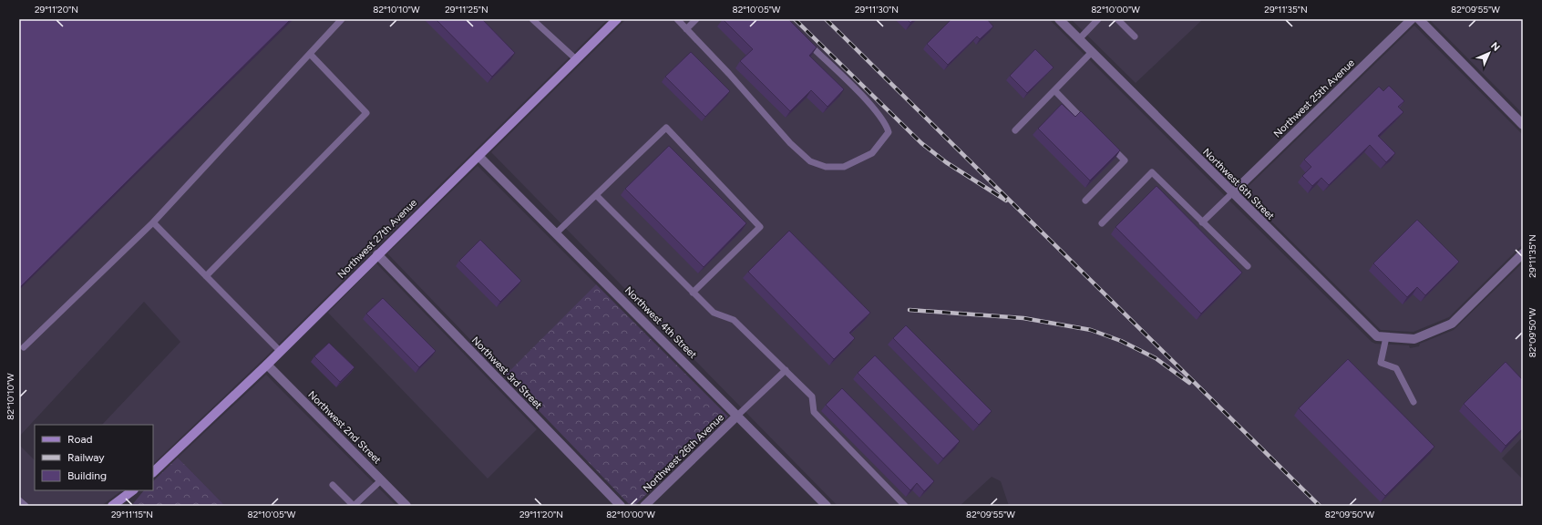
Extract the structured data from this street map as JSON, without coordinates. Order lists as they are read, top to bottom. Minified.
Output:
{"streets":{"main road":["Northwest 27th Avenue"],"street":["Northwest 25th Avenue","Northwest 6th Street","Northwest 4th Street","Northwest 3rd Street","Northwest 2nd Street","Northwest 26th Avenue"]},"crossings":[["Northwest 25th Avenue","Northwest 6th Street"],["Northwest 27th Avenue","Northwest 4th Street"],["Northwest 27th Avenue","Northwest 3rd Street"],["Northwest 27th Avenue","Northwest 2nd Street"],["Northwest 4th Street","Northwest 26th Avenue"]],"legend":["Road","Railway","Building"],"north":"top right","coordinates":["29°11'20\"N","82°10'10\"W","29°11'25\"N","82°10'05\"W","29°11'30\"N","82°10'00\"W","29°11'35\"N","82°09'55\"W","82°09'50\"W","29°11'15\"N"]}
